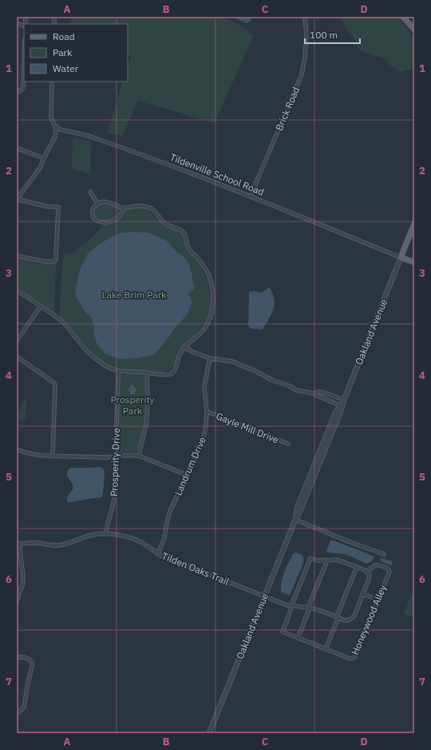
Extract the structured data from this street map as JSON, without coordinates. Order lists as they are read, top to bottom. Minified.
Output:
{"streets":{"main road":["Tildenville School Road"],"street":["Brick Road","Oakland Avenue","Gayle Mill Drive","Prosperity Drive","Landrum Drive","Tilden Oaks Trail","Honeywood Alley"]},"crossings":[["Brick Road","Tildenville School Road"],["Tildenville School Road","Oakland Avenue"],["Oakland Avenue","Tilden Oaks Trail"],["Gayle Mill Drive","Landrum Drive"],["Prosperity Drive","Tilden Oaks Trail"],["Landrum Drive","Tilden Oaks Trail"],["Tilden Oaks Trail","Honeywood Alley"]],"parks":["Lake Brim Park","Prosperity Park"],"legend":["Road","Park","Water"],"scale_bar":"100 m","grid":{"columns":["A","B","C","D"],"rows":["1","2","3","4","5","6","7"]}}
